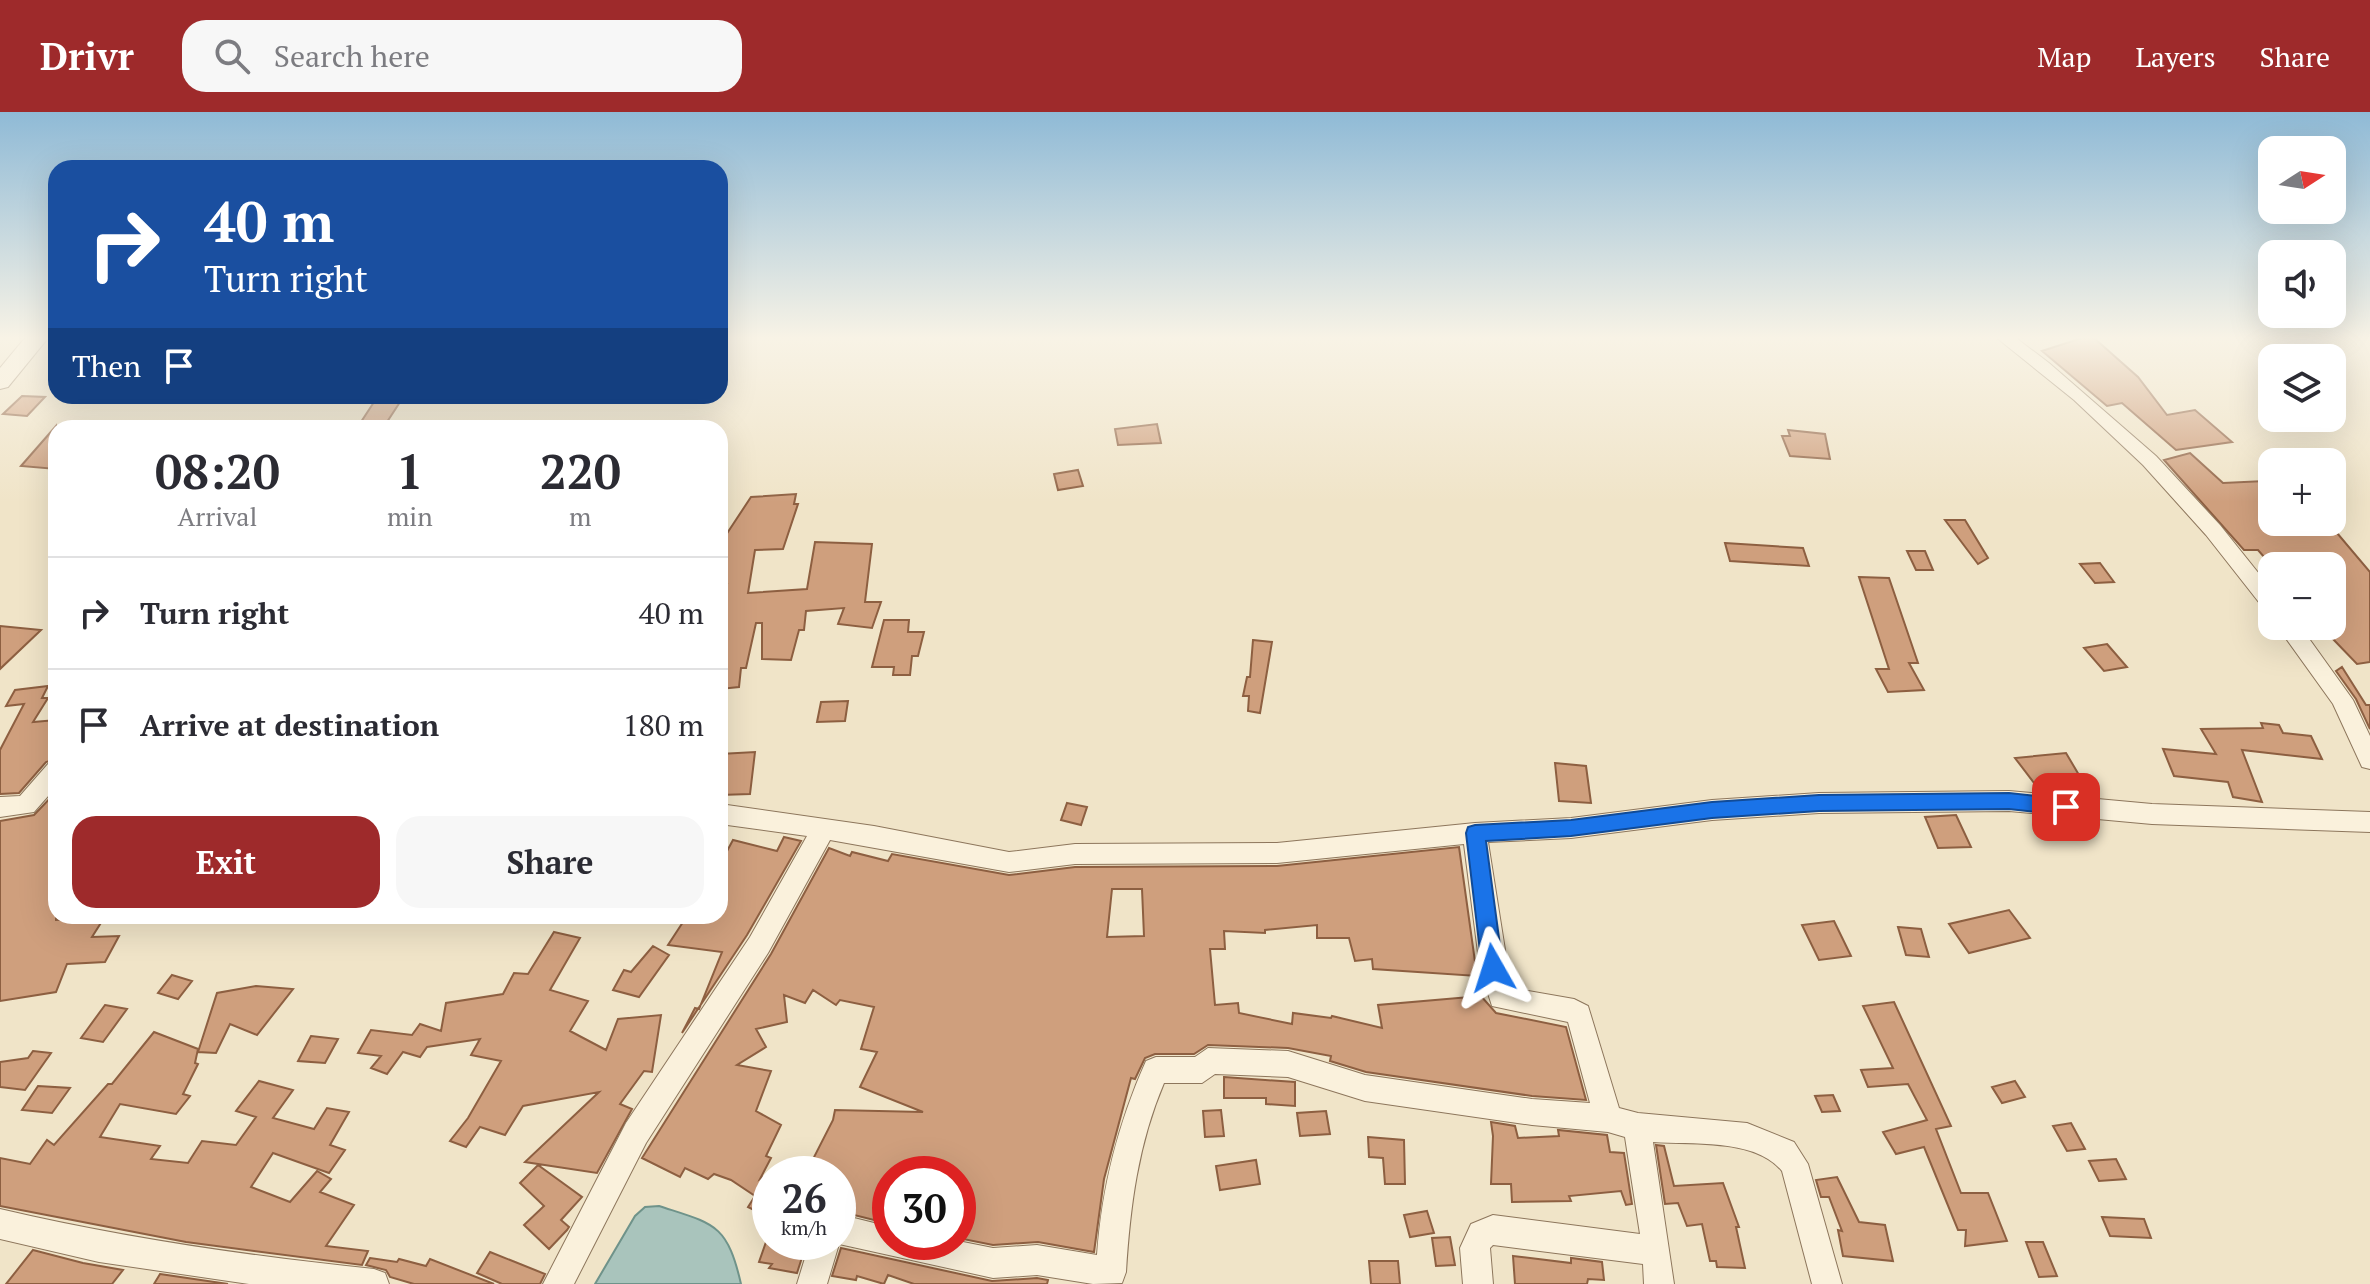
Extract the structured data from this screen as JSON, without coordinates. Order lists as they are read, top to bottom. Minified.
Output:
{"north":"right","page":{"header":"Drivr","search":"Search here","nav":["Map","Layers","Share"],"map_buttons":["+","−"],"turn":["40 m","Turn right"],"then":"Then","eta":["08:20","Arrival","1","min","220","m"],"list":[{"name":"Turn right","value":"40 m"},{"name":"Arrive at destination","value":"180 m"}],"buttons":["Exit","Share"],"speed":"26 km/h","limit":"30"}}
